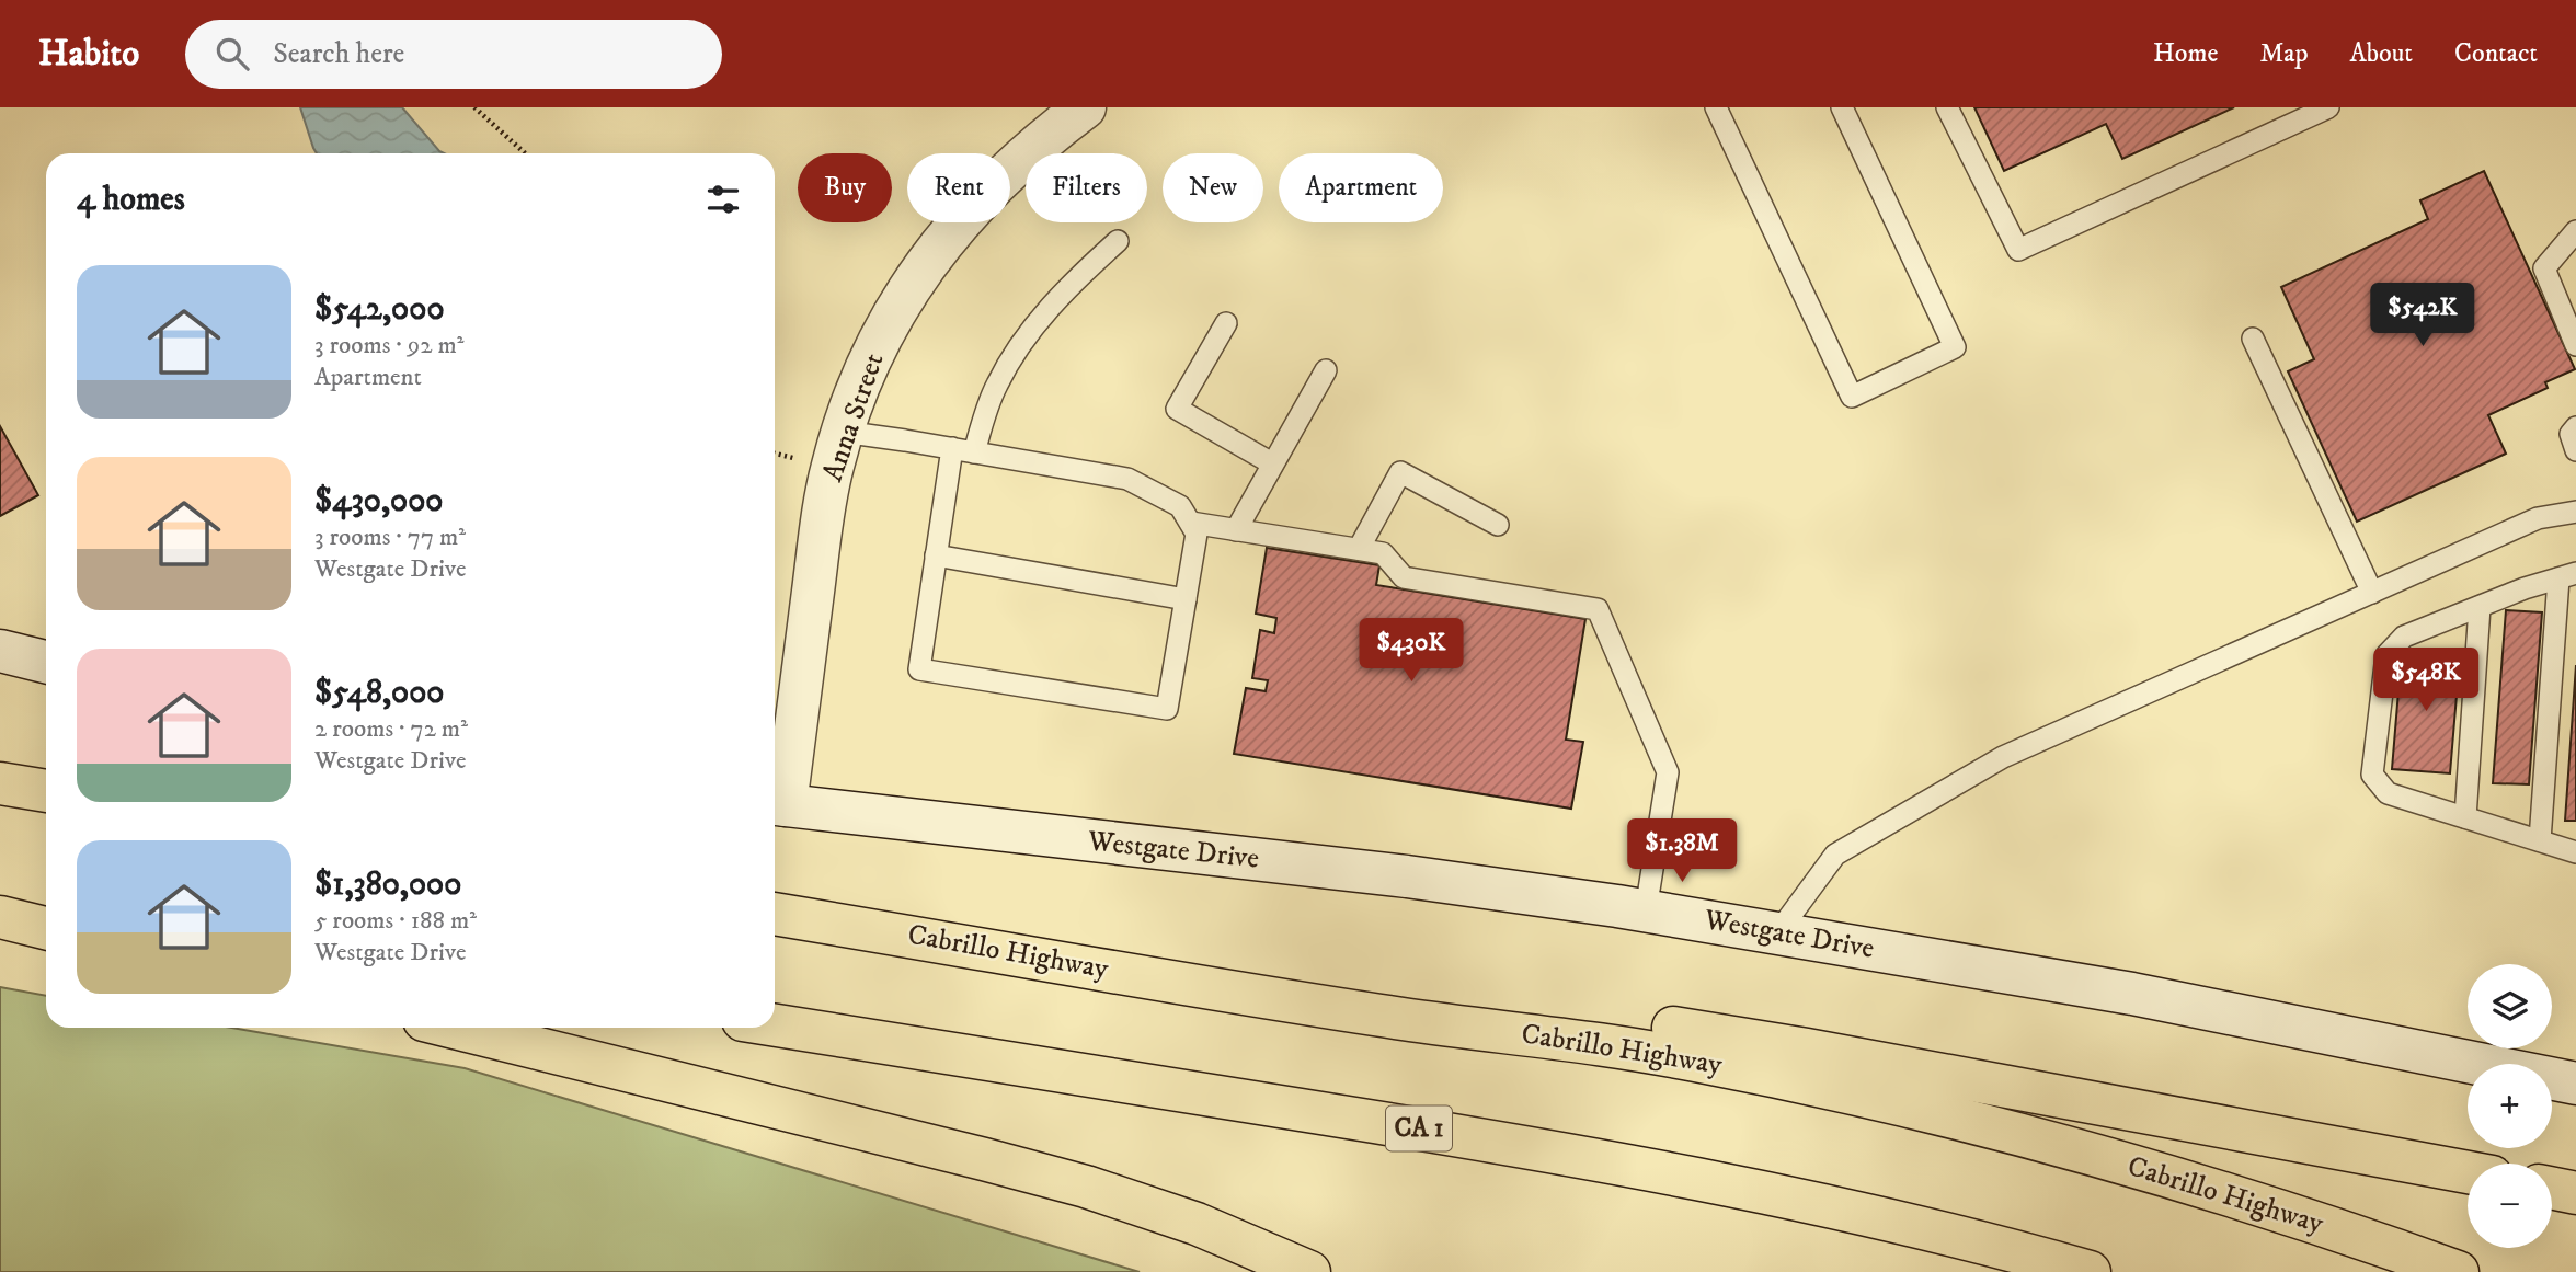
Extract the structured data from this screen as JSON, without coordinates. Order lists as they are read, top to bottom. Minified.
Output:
{"streets":{"highway":["Cabrillo Highway","CA 1"],"street":["Anna Street","Westgate Drive"]},"crossings":[["Anna Street","Westgate Drive"]],"page":{"header":"Habito","search":"Search here","nav":["Home","Map","About","Contact"],"chip":["Buy","Rent","Filters","New","Apartment"],"heading":"4 homes","list":[{"name":"$542,000","note":"3 rooms · 92 m² · Apartment"},{"name":"$430,000","note":"3 rooms · 77 m² · Westgate Drive"},{"name":"$548,000","note":"2 rooms · 72 m² · Westgate Drive"},{"name":"$1,380,000","note":"5 rooms · 188 m² · Westgate Drive"}],"price":["$542K","$430K","$548K","$1.38M"],"map_buttons":["+","−"]}}
